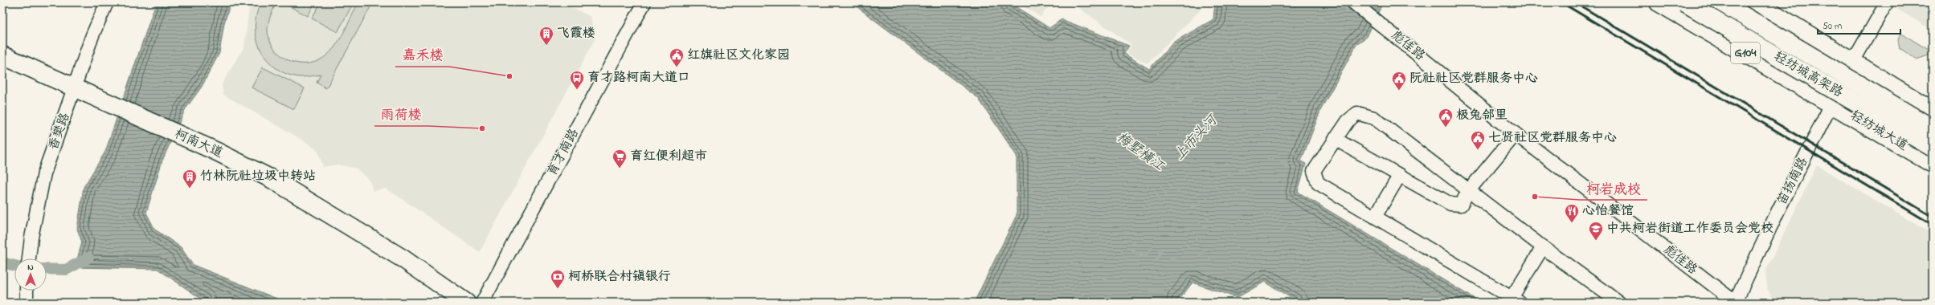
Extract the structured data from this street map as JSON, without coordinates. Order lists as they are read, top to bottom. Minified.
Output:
{"streets":{"main road":["G104","轻纺城高架路","轻纺城大道","柯南大道"],"street":["彪佳路","香樊路","育才南路","笛扬南路"]},"crossings":[["彪佳路","笛扬南路"],["轻纺城大道","笛扬南路"],["香樊路","柯南大道"]],"water":["上市头河","梅墅横江"],"places":{"building":["飞霞楼","竹林阮社垃圾中转站"],"public building":["红旗社区文化家园","阮社社区党群服务中心","极兔邻里","七贤社区党群服务中心"],"other":["嘉禾楼","雨荷楼","柯岩成校"],"bus stop":["育才路柯南大道口"],"supermarket":["育红便利超市"],"restaurant":["心怡餐馆"],"school or university":["中共柯岩街道工作委员会党校"],"bank":["柯桥联合村镇银行"]},"scale_bar":"50 m","north":"top"}
